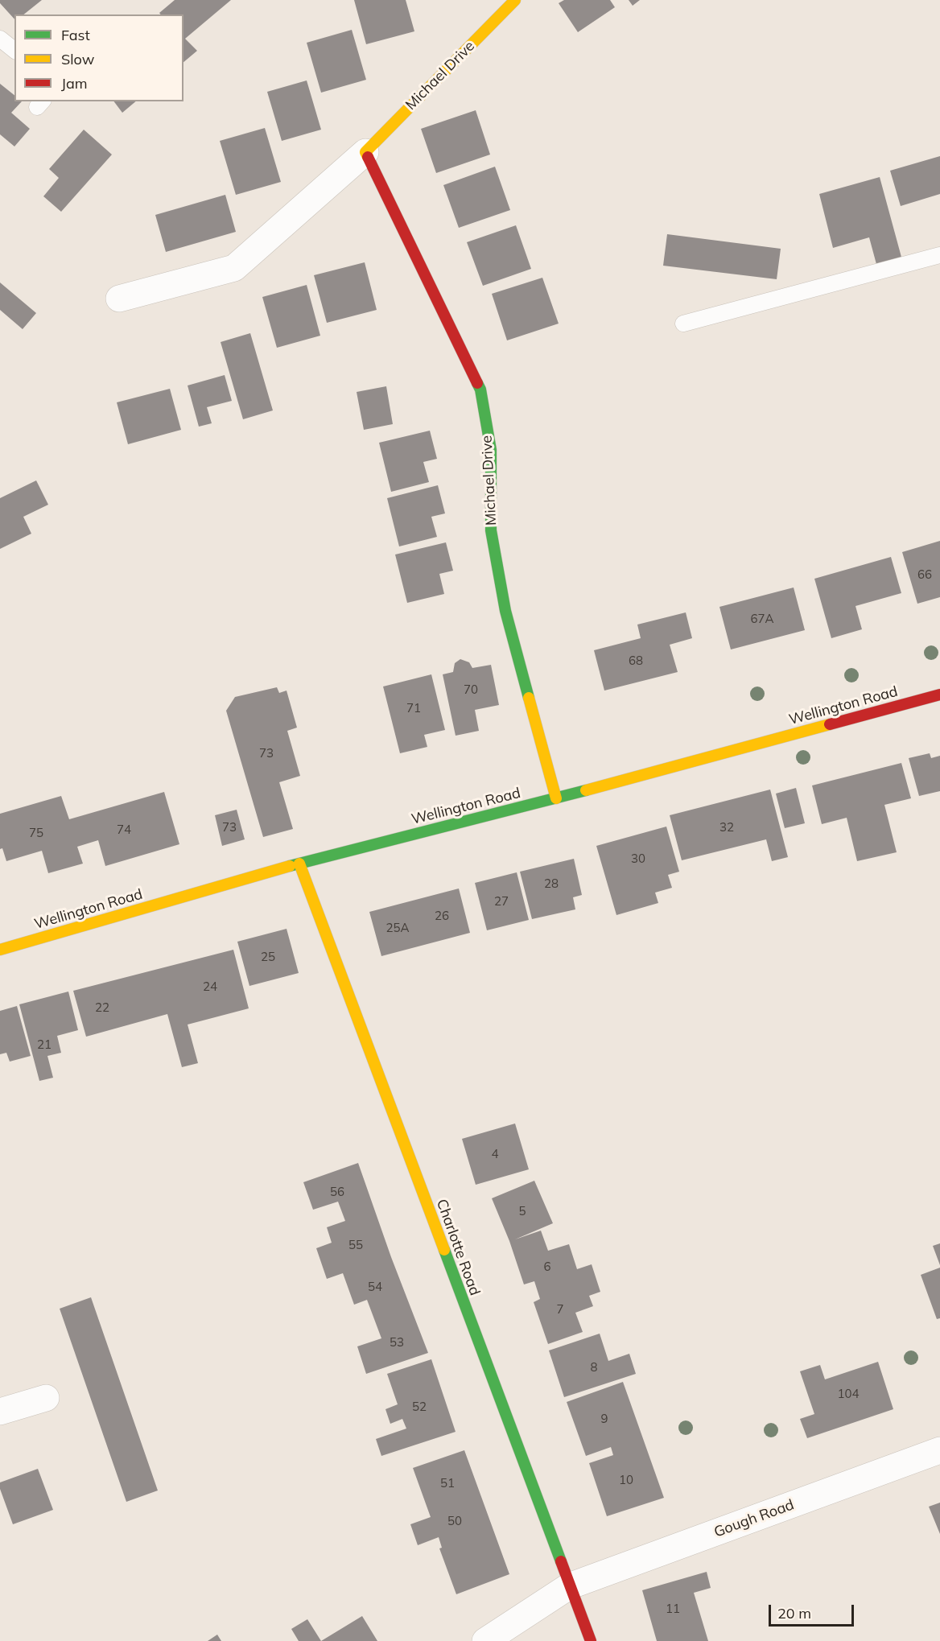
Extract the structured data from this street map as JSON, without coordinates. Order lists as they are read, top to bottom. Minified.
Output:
{"streets":{"street":["Michael Drive","Wellington Road","Charlotte Road","Gough Road"]},"crossings":[["Michael Drive","Wellington Road"],["Wellington Road","Charlotte Road"],["Charlotte Road","Gough Road"]],"house_numbers":["66","67A","68","70","71","73","73","32","74","75","30","28","27","26","25A","25","24","22","21","4","56","5","55","6","54","7","53","8","104","52","9","10","51","50","11"],"legend":["Fast","Slow","Jam"],"scale_bar":"20 m"}
